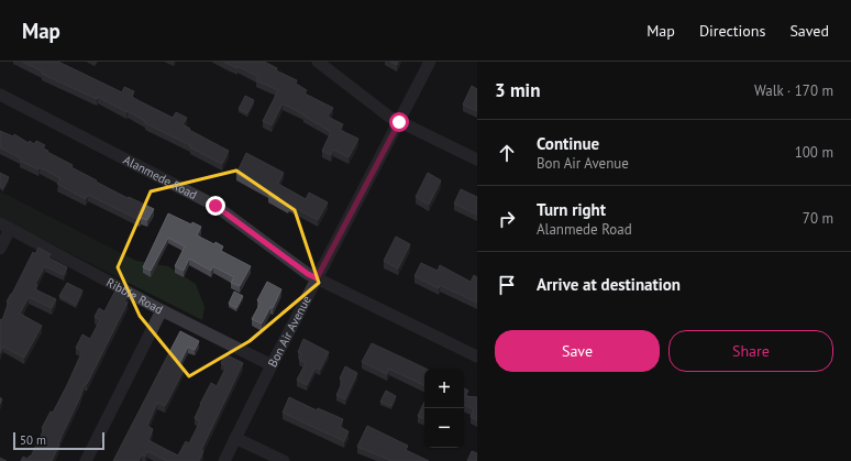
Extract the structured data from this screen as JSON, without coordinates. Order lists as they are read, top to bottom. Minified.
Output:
{"streets":{"street":["Alanmede Road","Ribble Road","Bon Air Avenue"]},"crossings":[["Alanmede Road","Bon Air Avenue"],["Ribble Road","Bon Air Avenue"]],"scale_bar":"50 m","page":{"header":"Map","nav":["Map","Directions","Saved"],"heading":["3 min","Walk · 170 m"],"list":[["Continue","Bon Air Avenue","100 m"],["Turn right","Alanmede Road","70 m"],"Arrive at destination"],"buttons":["Save","Share"],"map_buttons":["+","−"],"scale":"50 m"}}
